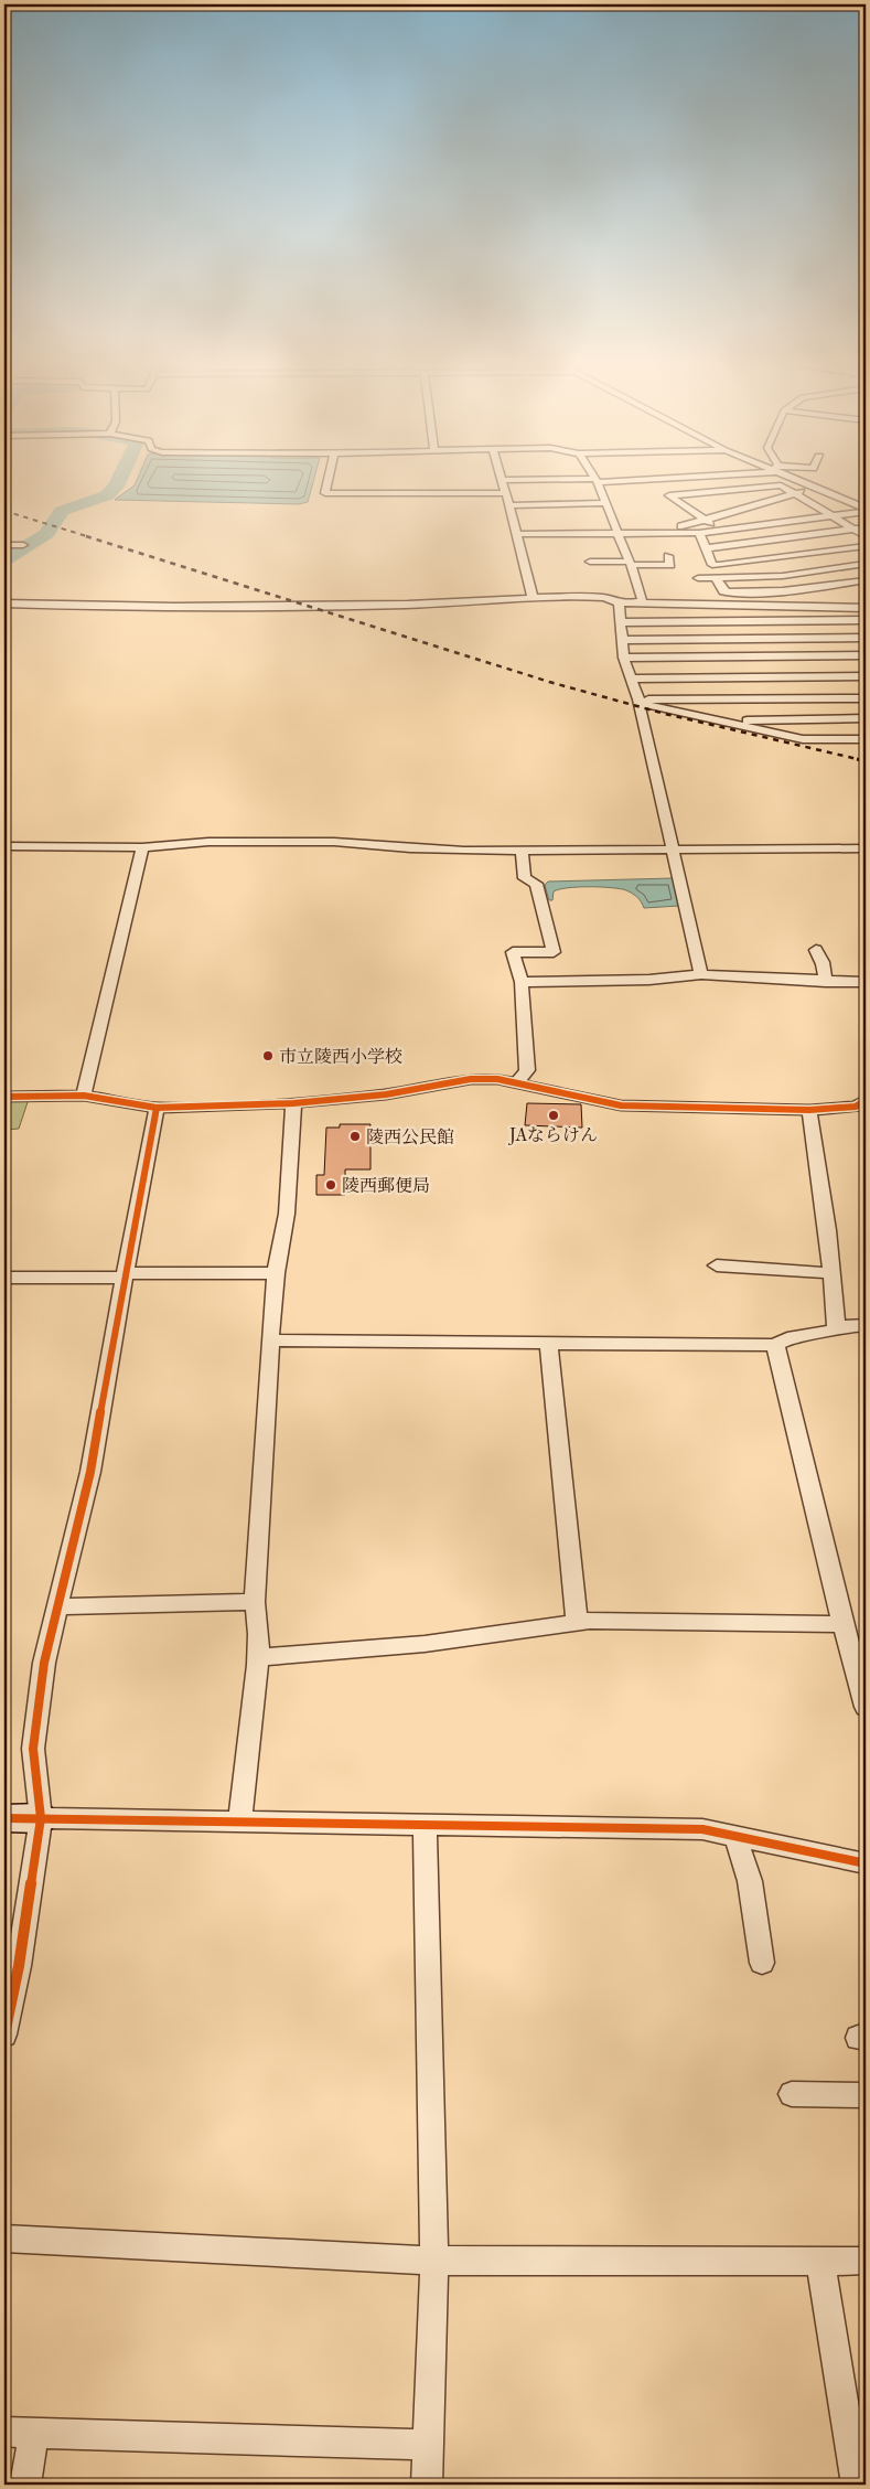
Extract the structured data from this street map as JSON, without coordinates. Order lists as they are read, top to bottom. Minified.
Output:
{"places":["市立陵西小学校","JAならけん","陵西公民館","陵西郵便局"]}
